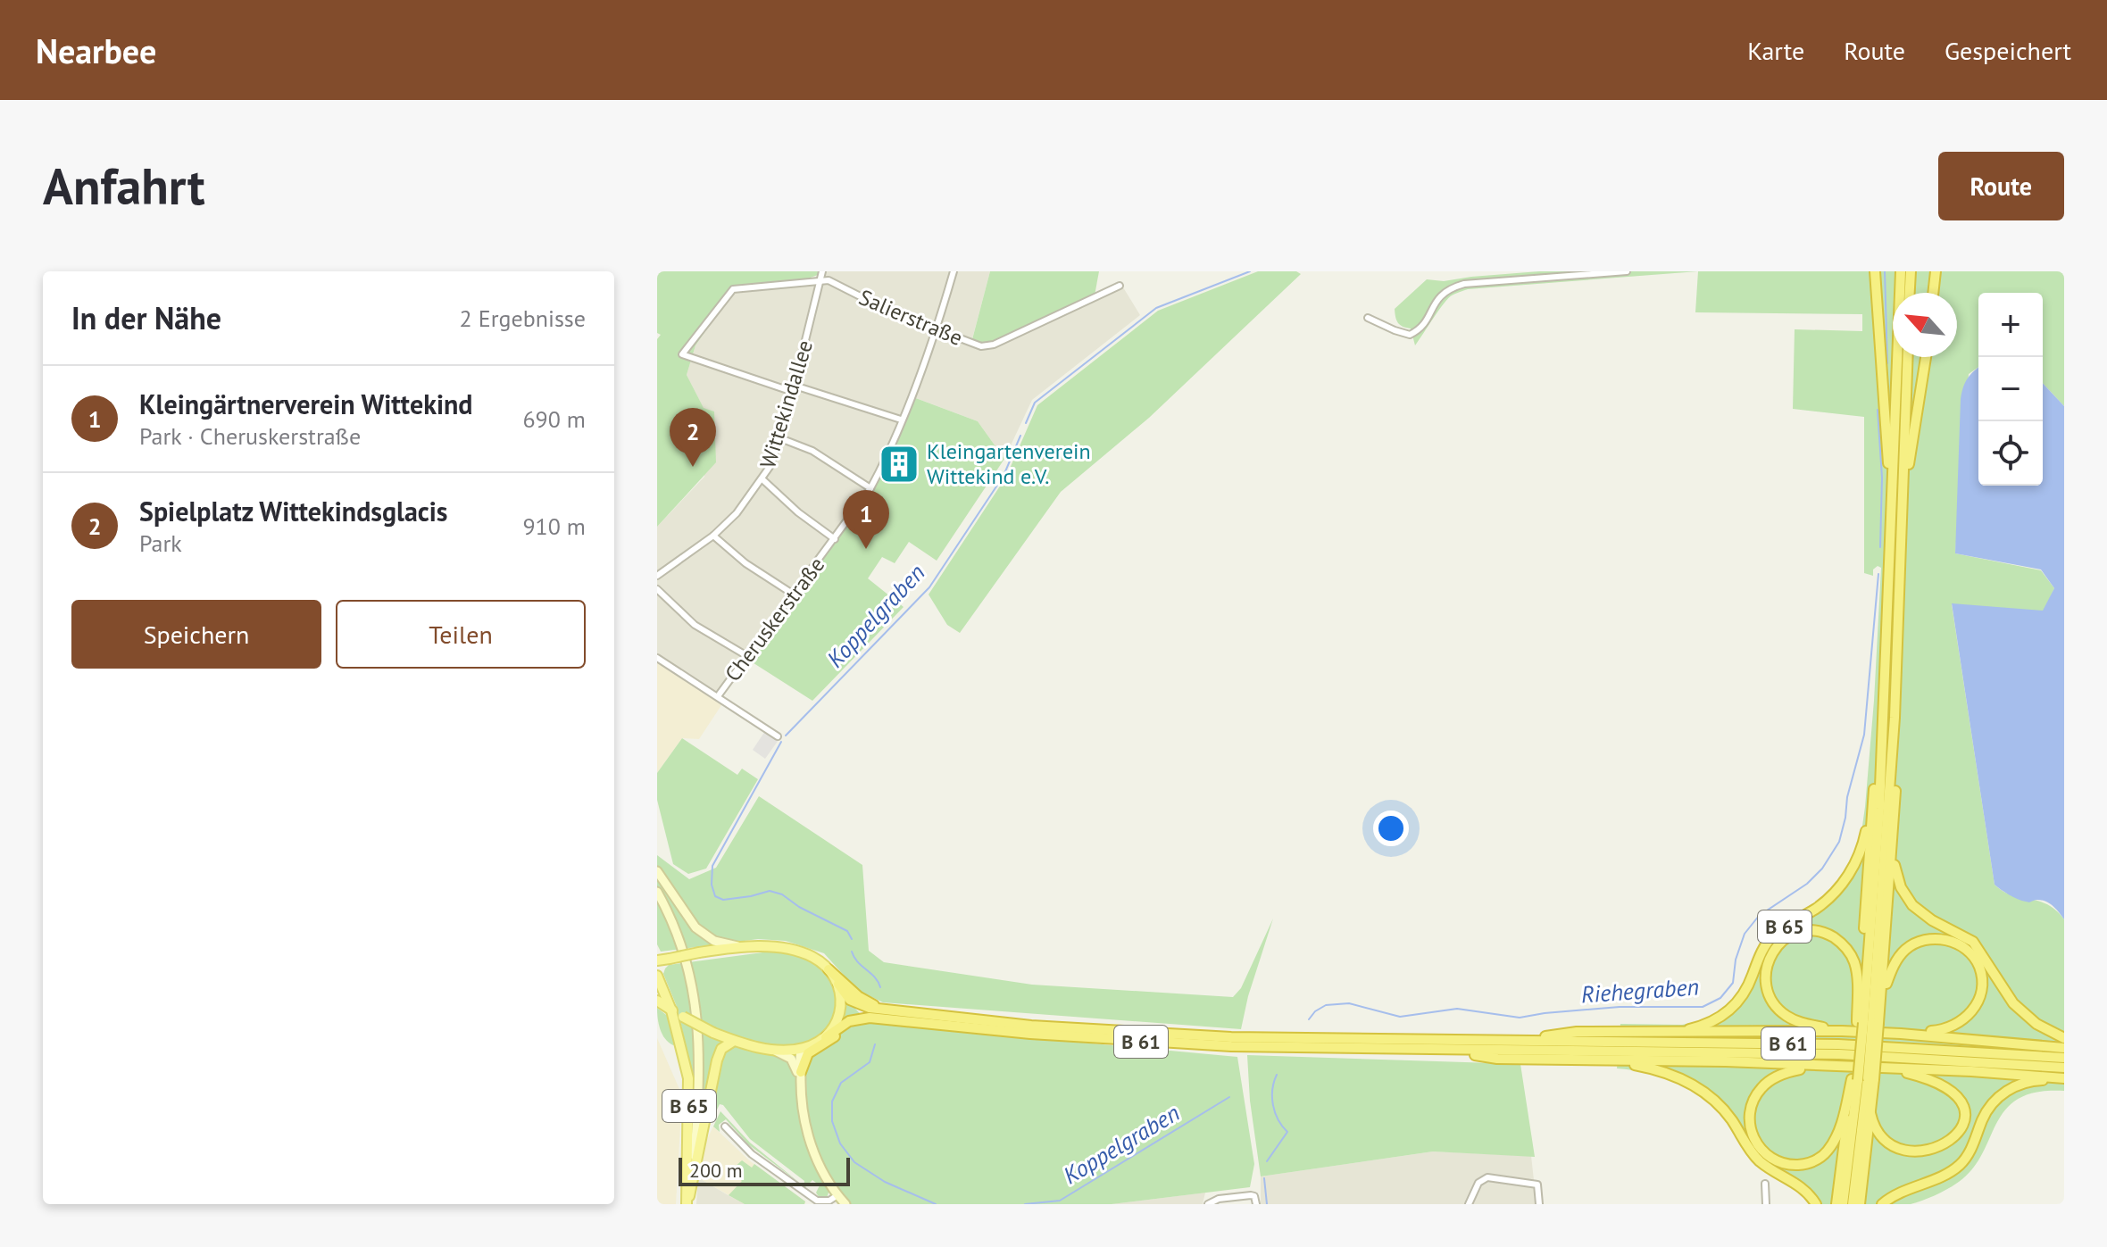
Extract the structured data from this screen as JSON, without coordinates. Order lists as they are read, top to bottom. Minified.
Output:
{"streets":{"highway":["B 65","B 61"],"street":["Salierstraße","Wittekindallee","Cheruskerstraße"]},"crossings":[["Salierstraße","Wittekindallee"],["Salierstraße","Cheruskerstraße"],["B 65","B 61"]],"water":["Koppelgraben","Riehegraben"],"places":{"building":["Kleingartenverein Wittekind e.V."]},"scale_bar":"200 m","north":"top left","page":{"header":"Nearbee","nav":["Karte","Route","Gespeichert"],"buttons":["Route",["Speichern","Teilen"]],"title":"Anfahrt","heading":["In der Nähe","2 Ergebnisse"],"map_buttons":["+","−"],"list":[{"mark":"1","name":"Kleingärtnerverein Wittekind","note":"Park · Cheruskerstraße","value":"690 m"},{"mark":"2","name":"Spielplatz Wittekindsglacis","note":"Park","value":"910 m"}],"pins":["2","1"],"scale":"200 m"}}
